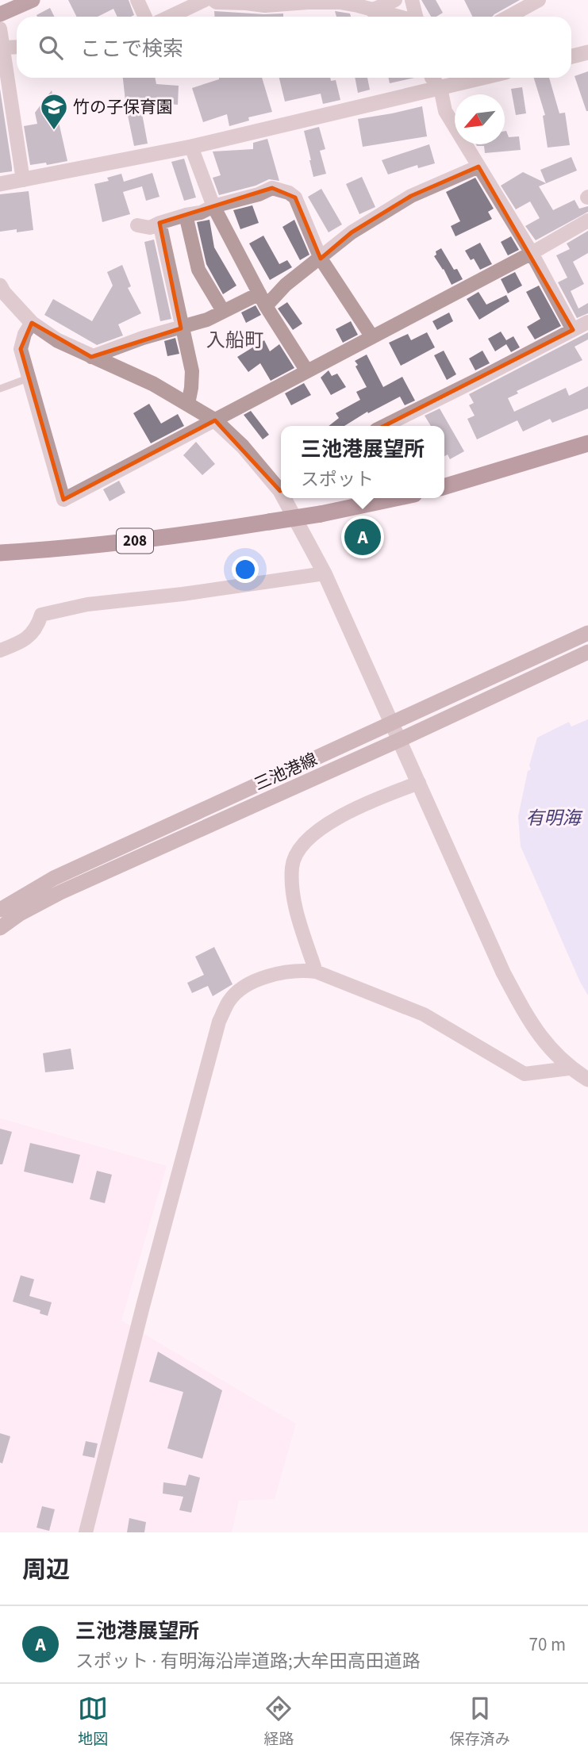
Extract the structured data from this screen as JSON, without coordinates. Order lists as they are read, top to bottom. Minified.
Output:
{"streets":{"highway":["208"],"main road":["三池港線"]},"districts":["入船町"],"water":["有明海"],"places":{"school or university":["竹の子保育園"]},"north":"bottom left","page":{"search":"ここで検索","popup":["三池港展望所","スポット"],"pins":"A","heading":"周辺","list":[{"mark":"A","name":"三池港展望所","note":"スポット · 有明海沿岸道路;大牟田高田道路","value":"70 m"}],"nav":["地図","経路","保存済み"]}}
